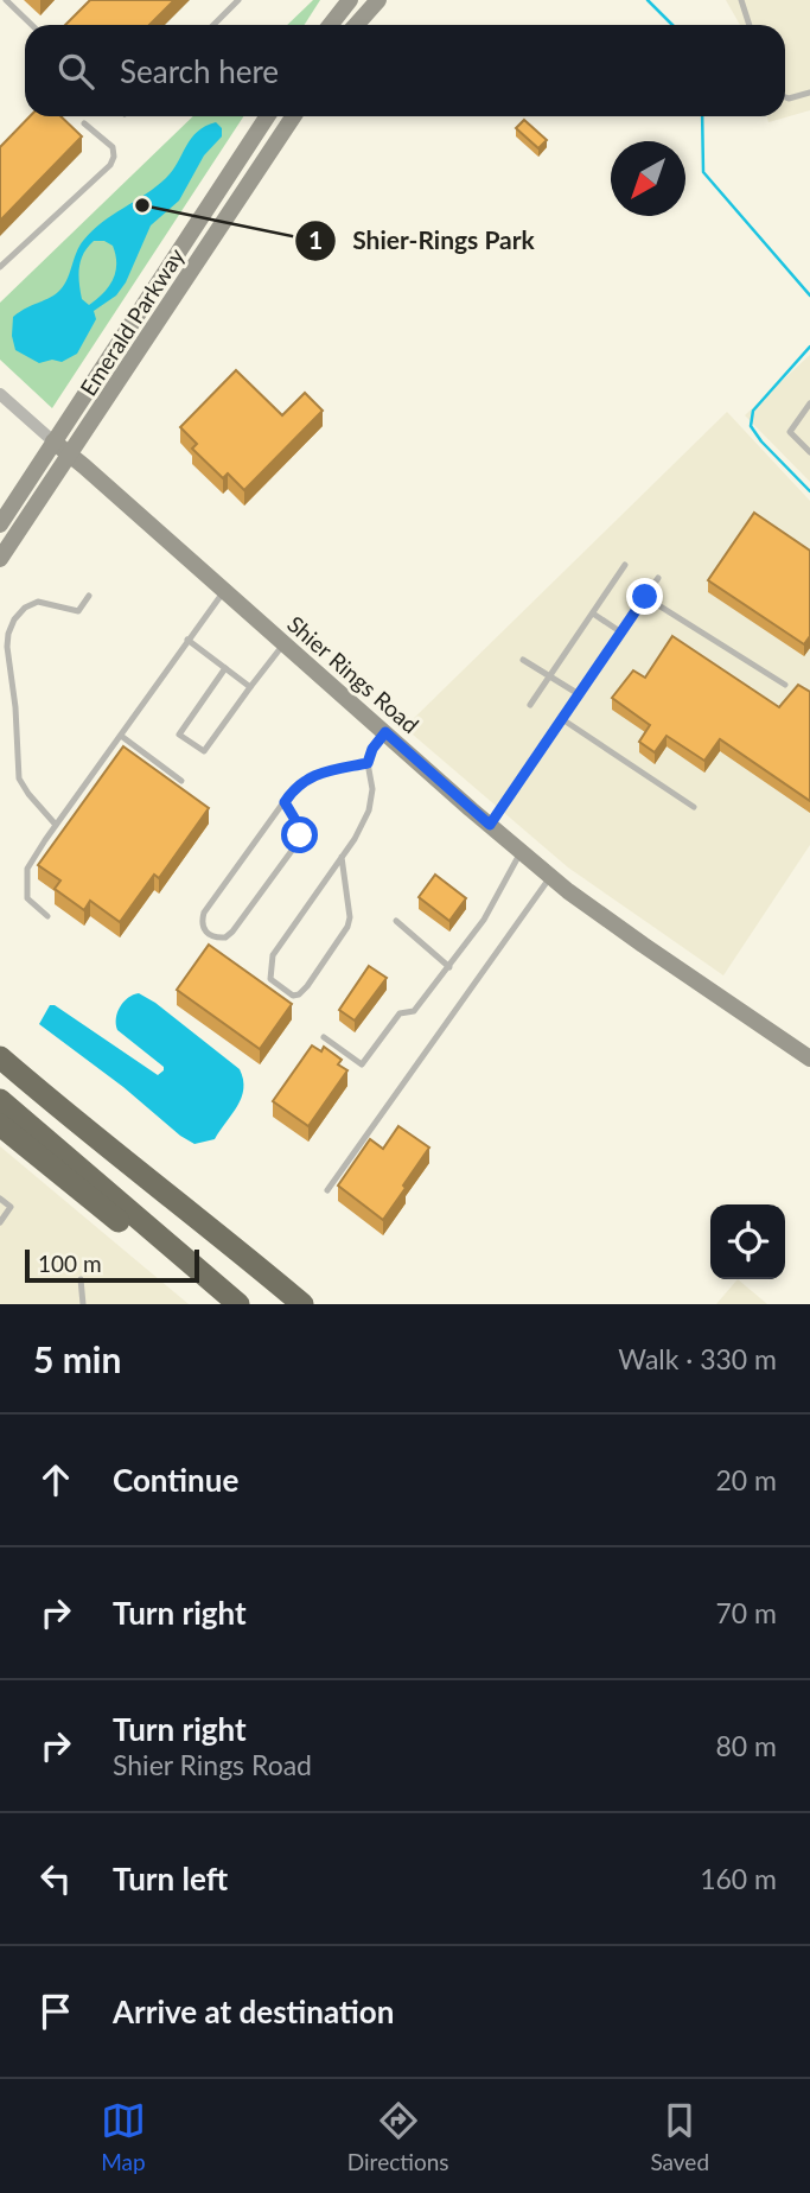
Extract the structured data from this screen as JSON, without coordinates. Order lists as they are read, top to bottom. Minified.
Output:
{"streets":{"main road":["Emerald Parkway","Shier Rings Road"]},"crossings":[["Emerald Parkway","Shier Rings Road"]],"places":["Shier-Rings Park"],"scale_bar":"100 m","north":"bottom left","page":{"search":"Search here","scale":"100 m","heading":["5 min","Walk · 330 m"],"list":[["Continue","20 m"],["Turn right","70 m"],["Turn right","Shier Rings Road","80 m"],["Turn left","160 m"],"Arrive at destination"],"nav":["Map","Directions","Saved"]}}
